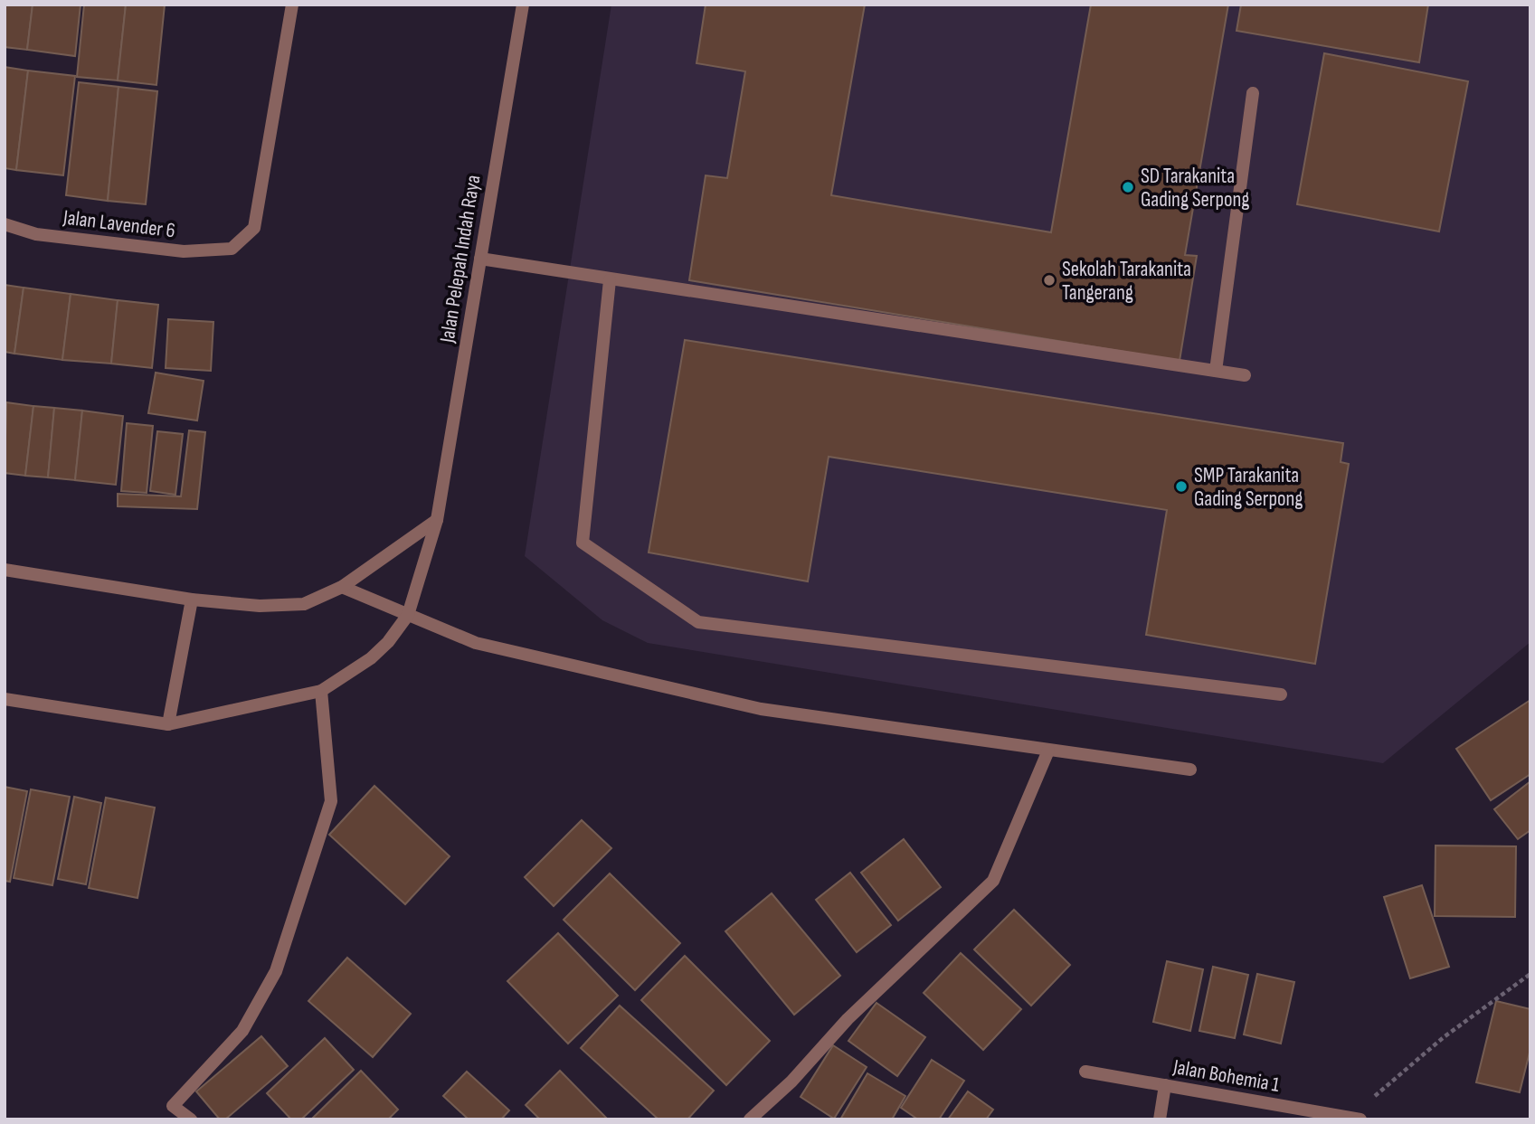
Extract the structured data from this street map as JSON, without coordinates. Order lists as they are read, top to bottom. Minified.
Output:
{"streets":{"street":["Jalan Lavender 6","Jalan Pelepah Indah Raya","Jalan Bohemia 1"]},"places":["SD Tarakanita Gading Serpong","Sekolah Tarakanita Tangerang","SMP Tarakanita Gading Serpong"]}
